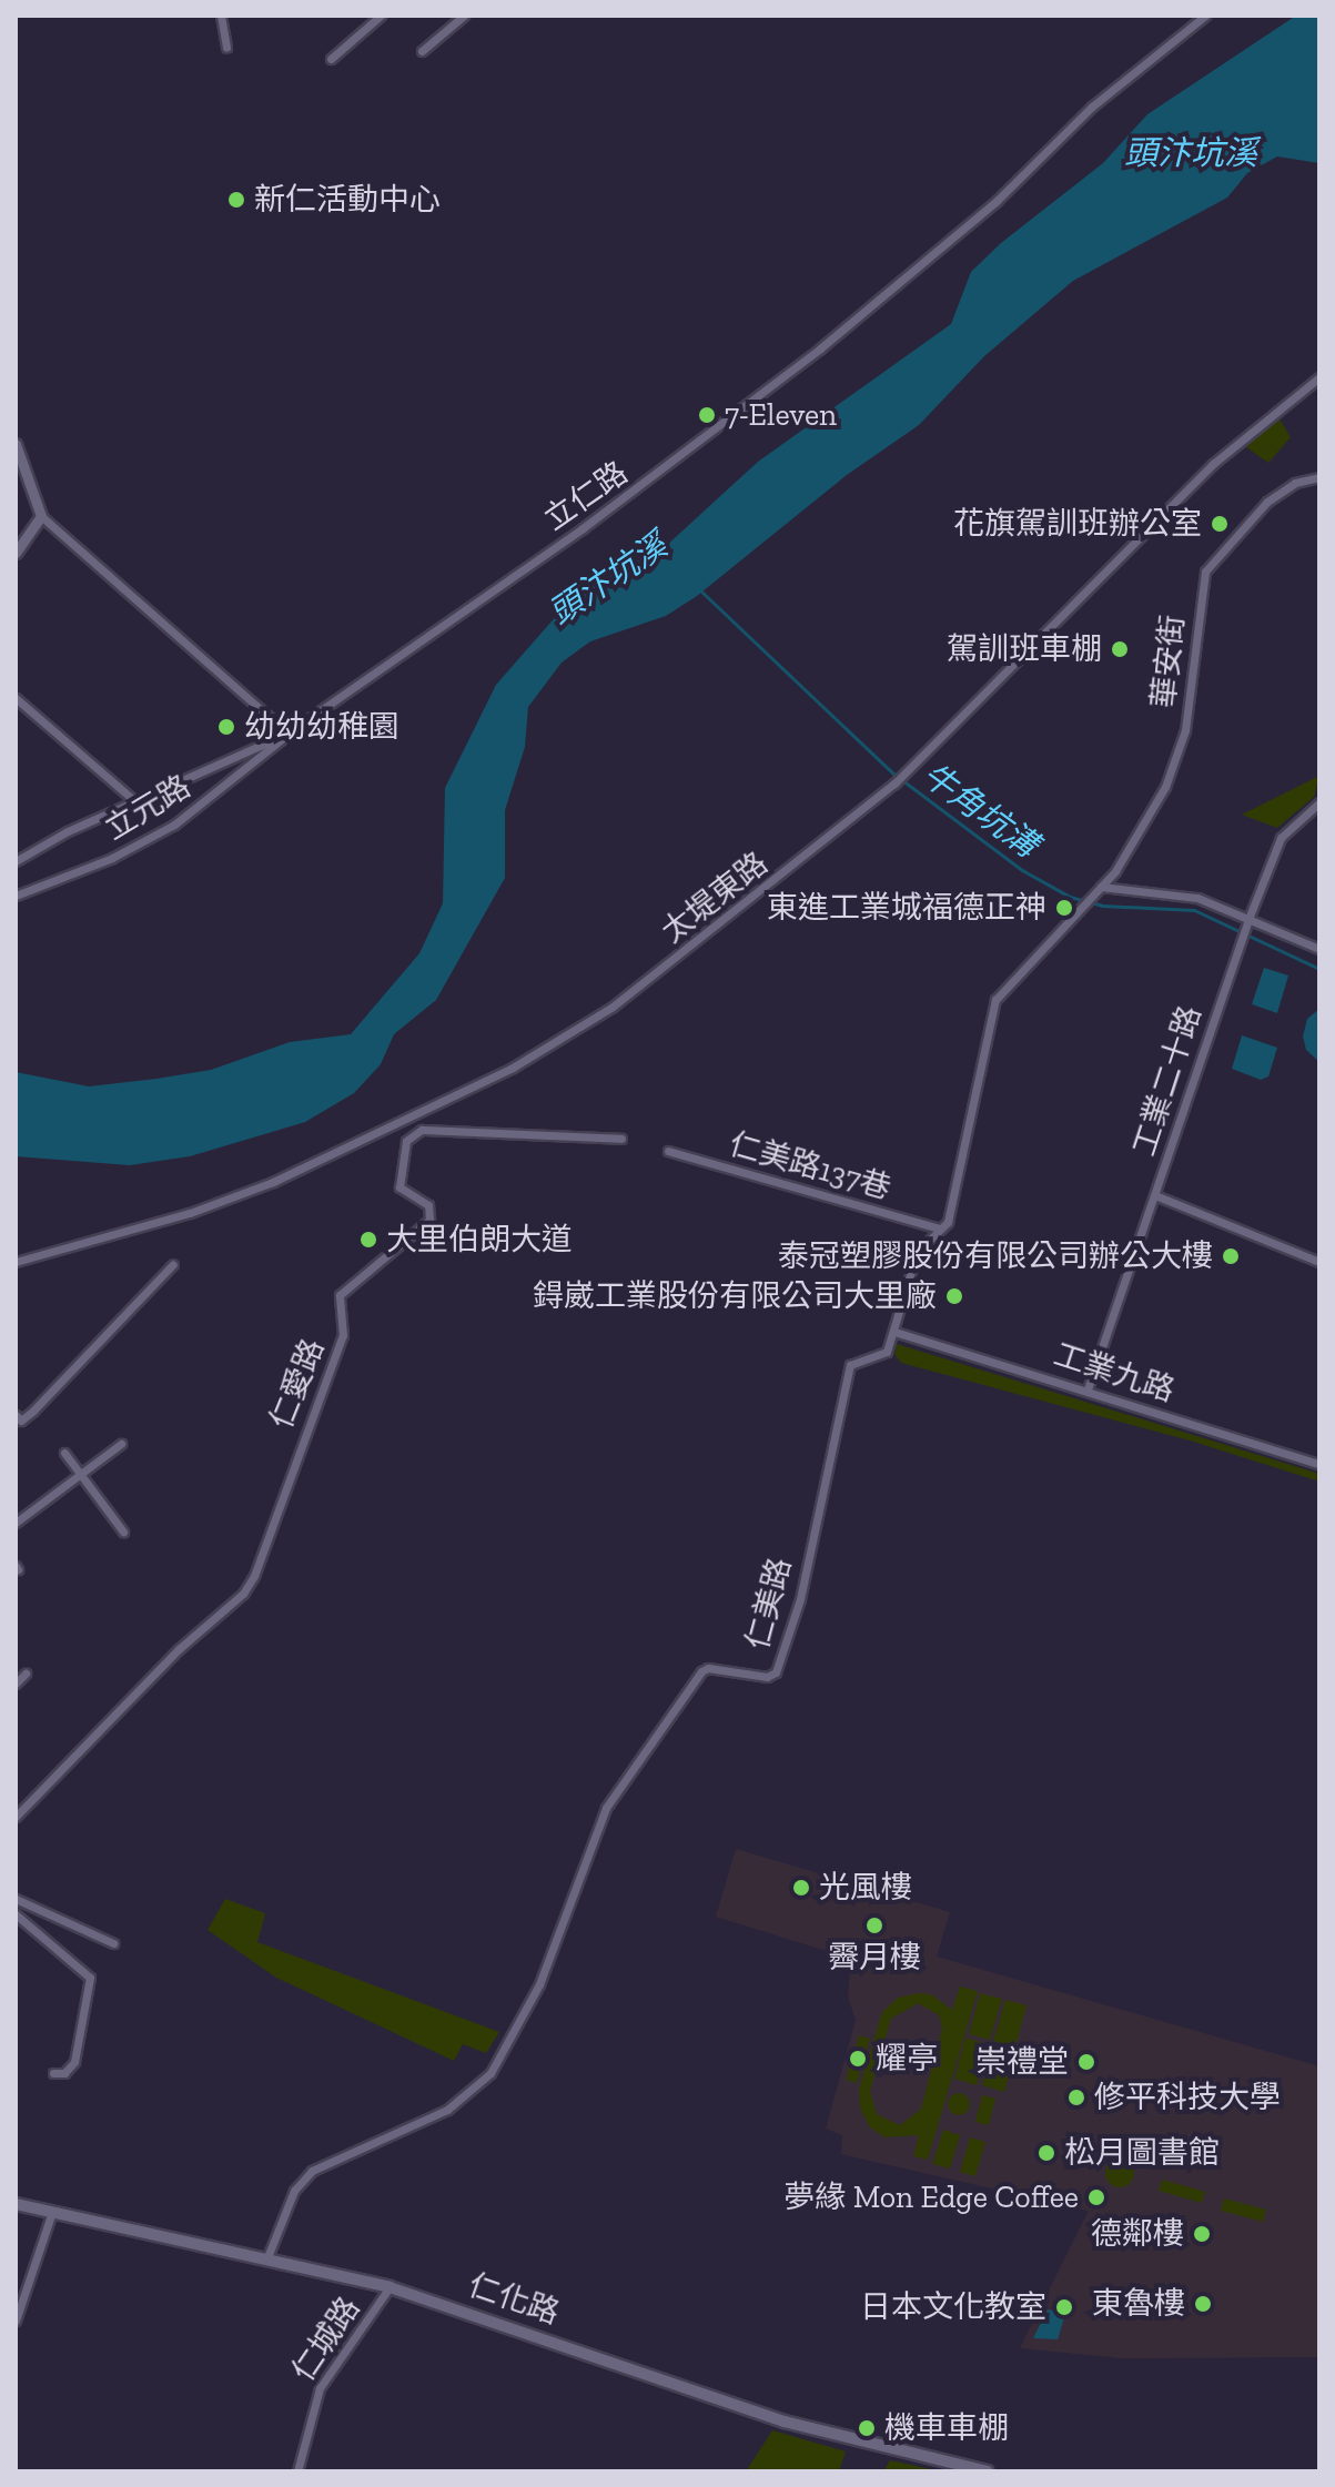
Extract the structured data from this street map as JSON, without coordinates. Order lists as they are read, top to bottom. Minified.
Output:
{"streets":{"main road":["仁化路"],"street":["立仁路","華安街","立元路","太堤東路","工業二十路","仁美路137巷","工業九路","仁愛路","仁美路","仁城路"]},"crossings":[["立仁路","立元路"],["華安街","仁美路"],["工業二十路","工業九路"],["仁美路137巷","仁美路"],["工業九路","仁美路"],["仁美路","仁化路"],["仁化路","仁城路"]],"water":["頭汴坑溪","牛角坑溝"],"places":["新仁活動中心","7-Eleven","花旗駕訓班辦公室","駕訓班車棚","幼幼幼稚園","東進工業城福德正神","大里伯朗大道","泰冠塑膠股份有限公司辦公大樓","鍀崴工業股份有限公司大里廠","光風樓","霽月樓","耀亭","崇禮堂","修平科技大學","松月圖書館","夢緣 Mon Edge Coffee","德鄰樓","東魯樓","日本文化教室","機車車棚"]}
